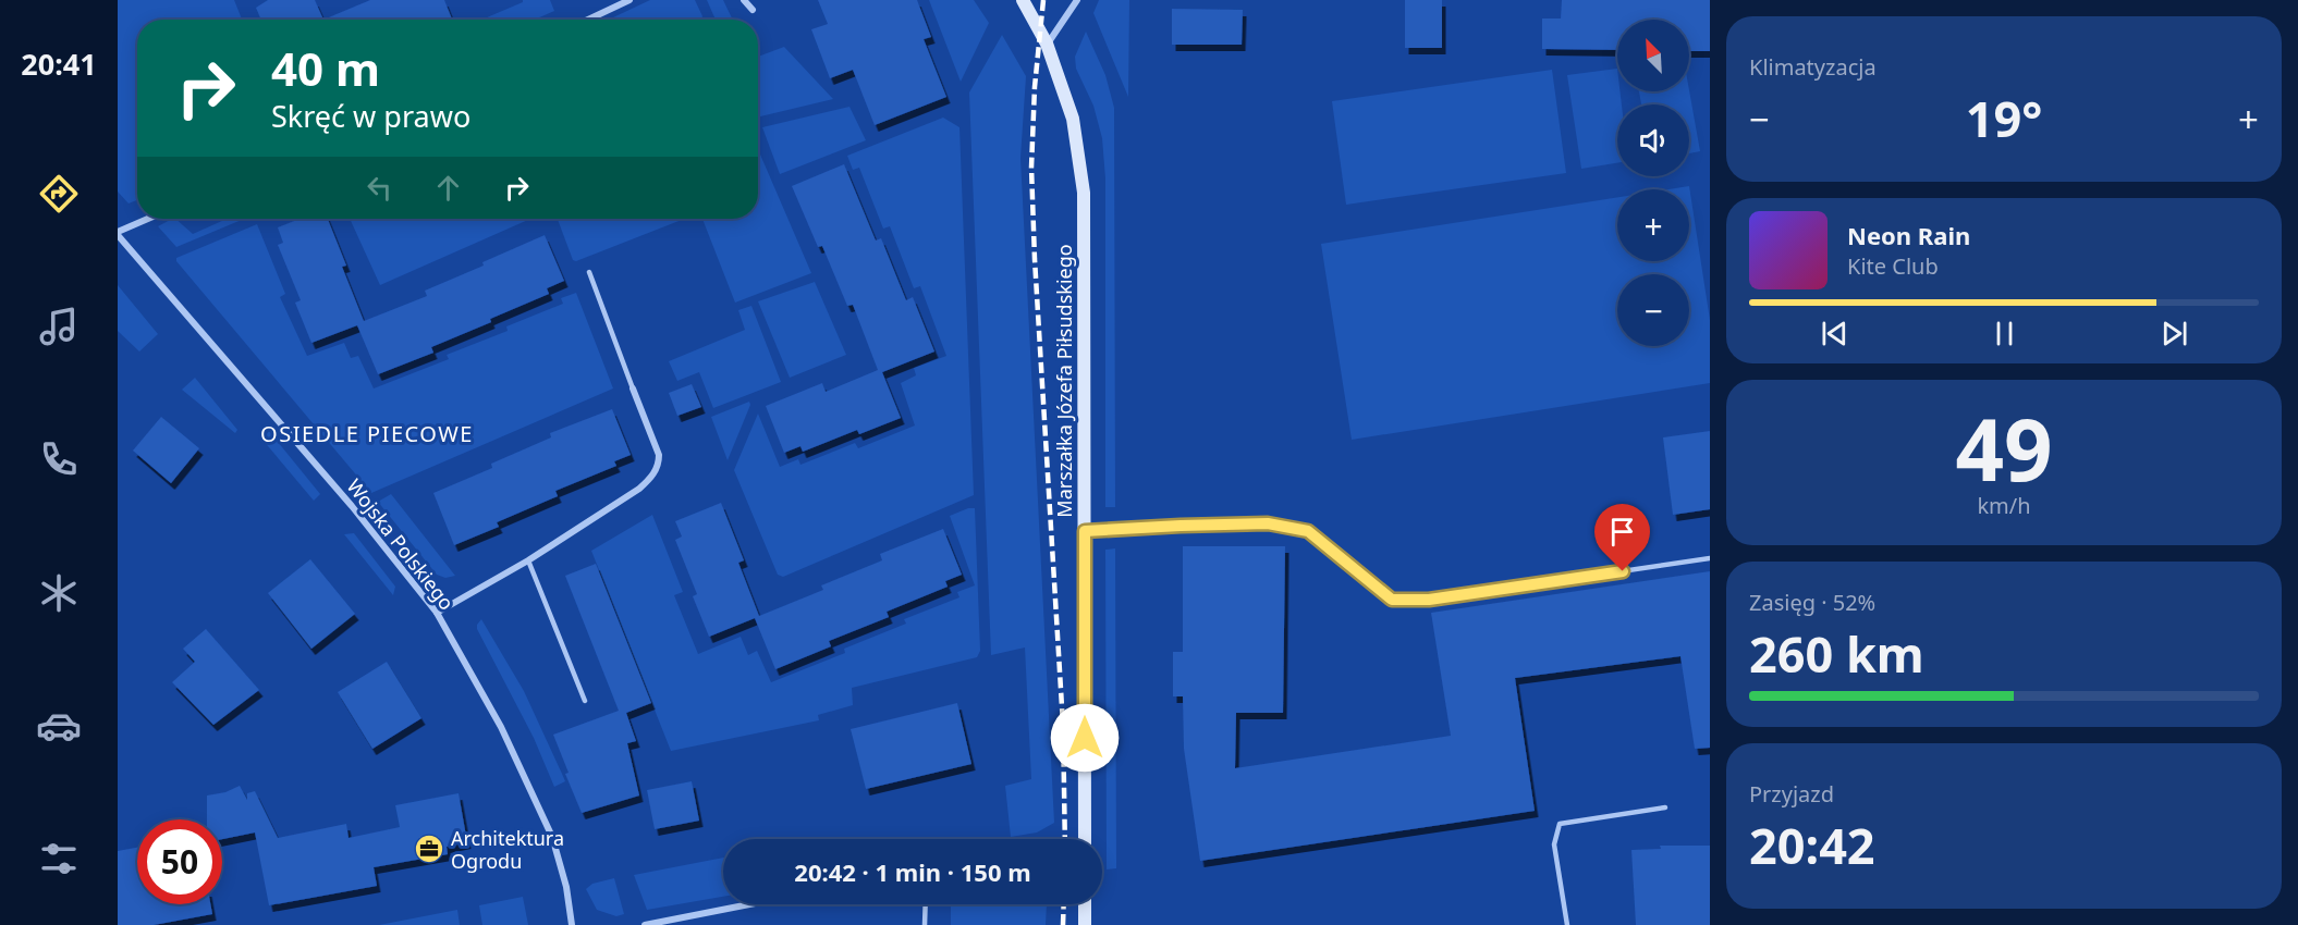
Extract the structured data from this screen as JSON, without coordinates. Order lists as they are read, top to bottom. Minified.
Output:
{"streets":{"main road":["Marszałka Józefa Piłsudskiego"],"street":["Wojska Polskiego"]},"districts":["OSIEDLE PIECOWE"],"places":{"office":["Architektura Ogrodu"]},"north":"top left","page":{"tabs":"20:41","tile":["Klimatyzacja",["49","km/h"],["Zasięg · 52%","260 km"],["Przyjazd","20:42"]],"map_buttons":["+","−"],"turn":["40 m","Skręć w prawo"],"heat":["−","19°","+"],"song":["Neon Rain","Kite Club"],"limit":"50","trip":"20:42 · 1 min · 150 m"}}
